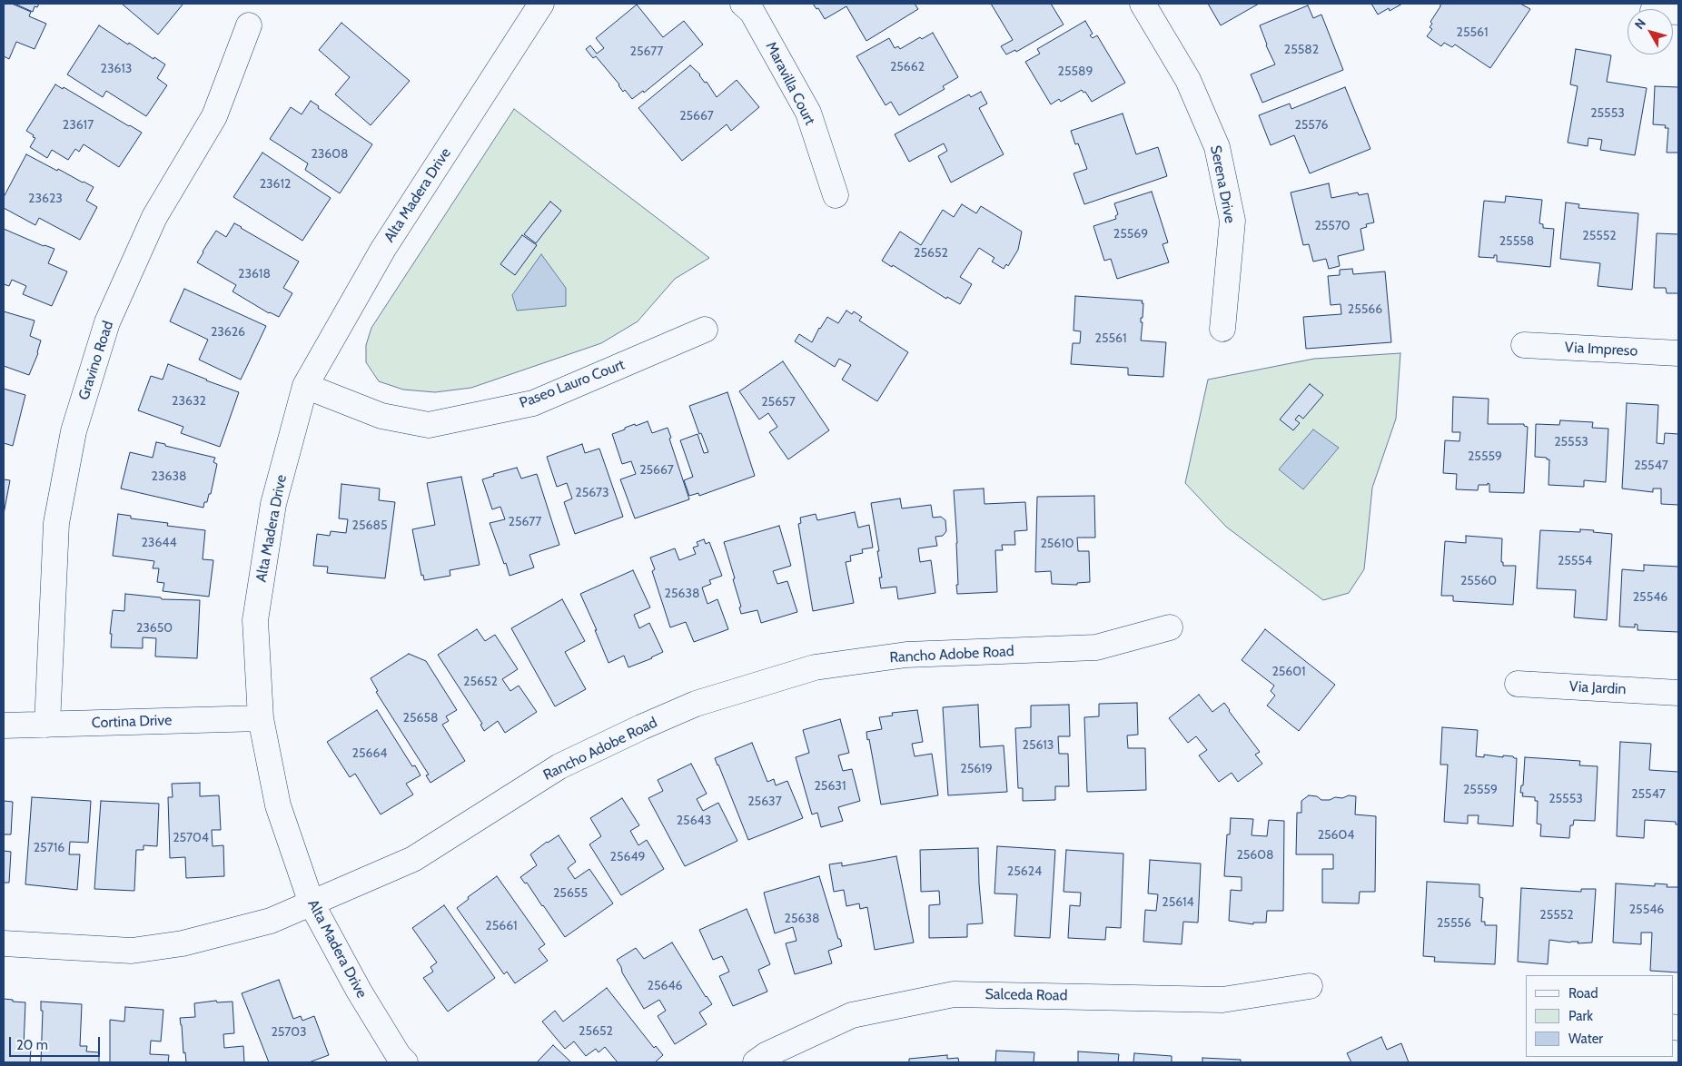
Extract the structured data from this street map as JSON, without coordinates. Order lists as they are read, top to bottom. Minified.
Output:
{"streets":{"street":["Maravilla Court","Serena Drive","Alta Madera Drive","Via Impreso","Gravino Road","Paseo Lauro Court","Rancho Adobe Road","Via Jardin","Cortina Drive","Salceda Road"]},"crossings":[["Alta Madera Drive","Paseo Lauro Court"],["Alta Madera Drive","Rancho Adobe Road"],["Alta Madera Drive","Cortina Drive"],["Gravino Road","Cortina Drive"]],"house_numbers":["25561","25582","25677","25662","23613","25589","25553","25667","23617","25576","23608","23612","23623","25570","25569","25552","25558","25652","23618","25566","23626","25561","23632","25657","25553","25559","25547","25667","23638","25673","25677","25685","23644","25610","25554","25560","25638","25546","23650","25601","25652","25658","25613","25664","25619","25631","25559","25547","25553","25637","25643","25604","25704","25716","25608","25649","25624","25655","25614","25546","25552","25638","25556","25661","25646","25652","25703"],"legend":["Road","Park","Water"],"scale_bar":"20 m","north":"top left"}
